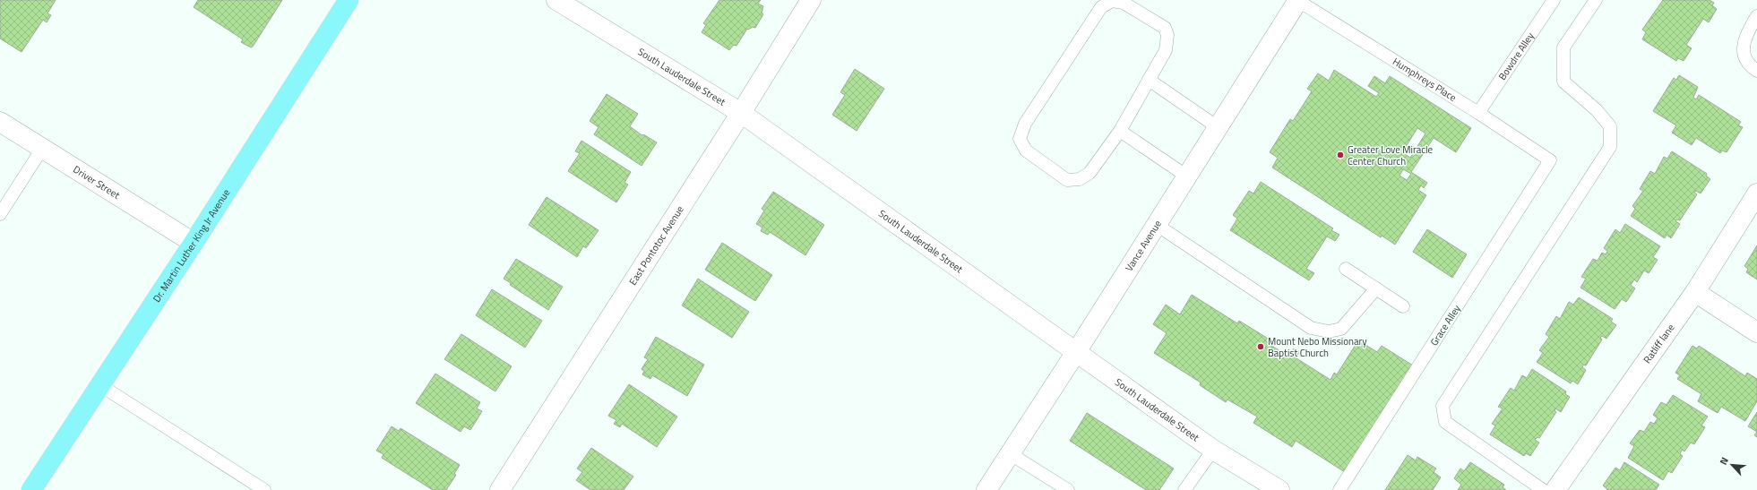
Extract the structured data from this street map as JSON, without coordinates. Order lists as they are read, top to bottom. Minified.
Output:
{"streets":{"main road":["Dr. Martin Luther King Jr Avenue"],"street":["South Lauderdale Street","Driver Street","East Pontotoc Avenue","Vance Avenue","Ratliff lane"],"lane":["Bowdre Alley","Humphreys Place","Grace Alley"]},"crossings":[["Bowdre Alley","Humphreys Place"],["South Lauderdale Street","East Pontotoc Avenue"],["South Lauderdale Street","Vance Avenue"],["Humphreys Place","Vance Avenue"],["Humphreys Place","Grace Alley"],["Driver Street","Dr. Martin Luther King Jr Avenue"]],"places":["Greater Love Miracle Center Church","Mount Nebo Missionary Baptist Church"],"north":"top left"}
